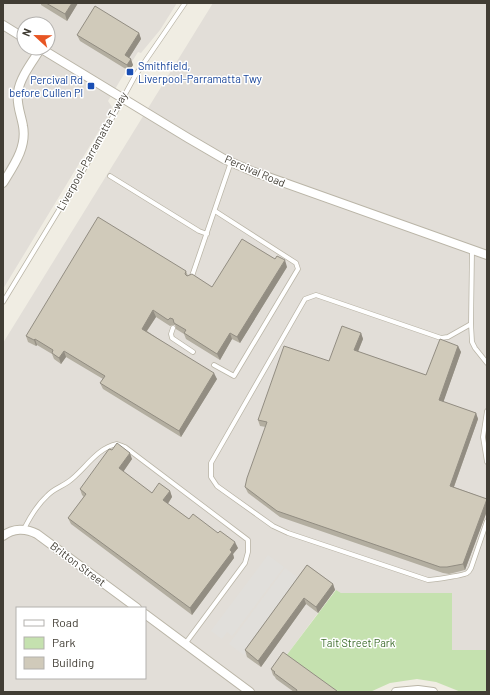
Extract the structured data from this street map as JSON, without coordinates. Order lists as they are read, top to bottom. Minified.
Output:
{"streets":{"street":["Percival Road","Britton Street"],"lane":["Liverpool–Parramatta T-way"]},"crossings":[["Liverpool–Parramatta T-way","Percival Road"]],"parks":["Tait Street Park"],"places":{"transit":["Smithfield, Liverpool-Parramatta Twy","Percival Rd before Cullen Pl"]},"legend":["Road","Park","Building"],"north":"left"}
